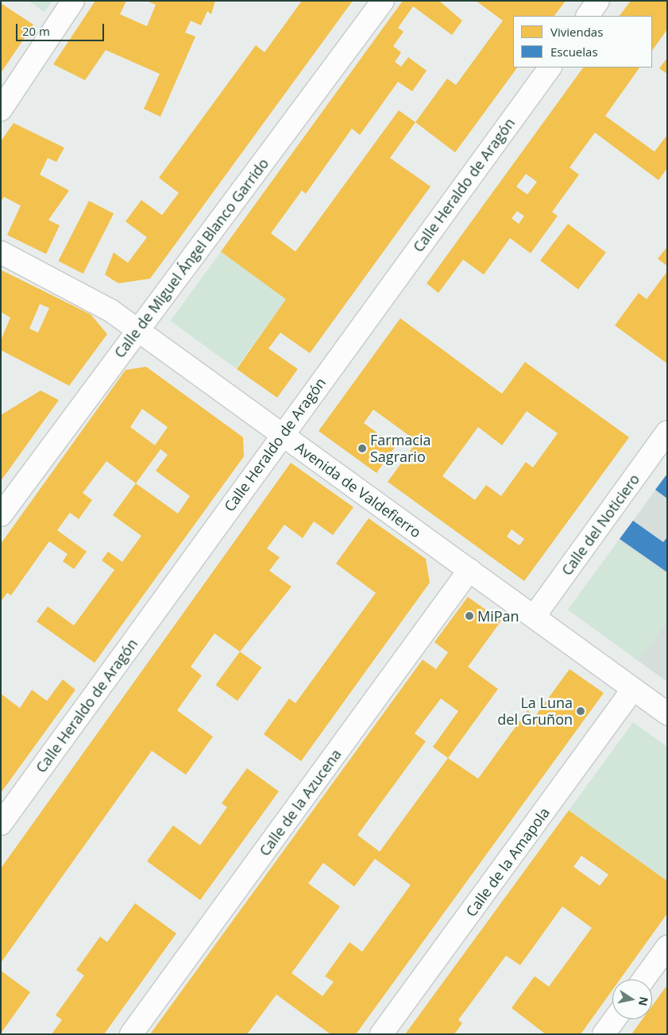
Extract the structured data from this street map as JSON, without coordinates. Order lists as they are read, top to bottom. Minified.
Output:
{"streets":{"street":["Calle Heraldo de Aragón","Calle de Miguel Ángel Blanco Garrido","Avenida de Valdefierro","Calle del Noticiero","Calle de la Azucena","Calle de la Amapola"]},"crossings":[["Calle Heraldo de Aragón","Avenida de Valdefierro"],["Calle de Miguel Ángel Blanco Garrido","Avenida de Valdefierro"],["Avenida de Valdefierro","Calle del Noticiero"],["Avenida de Valdefierro","Calle de la Azucena"],["Avenida de Valdefierro","Calle de la Amapola"]],"places":["Farmacia Sagrario","MiPan","La Luna del Gruñon"],"legend":["Viviendas","Escuelas"],"scale_bar":"20 m","north":"right"}
